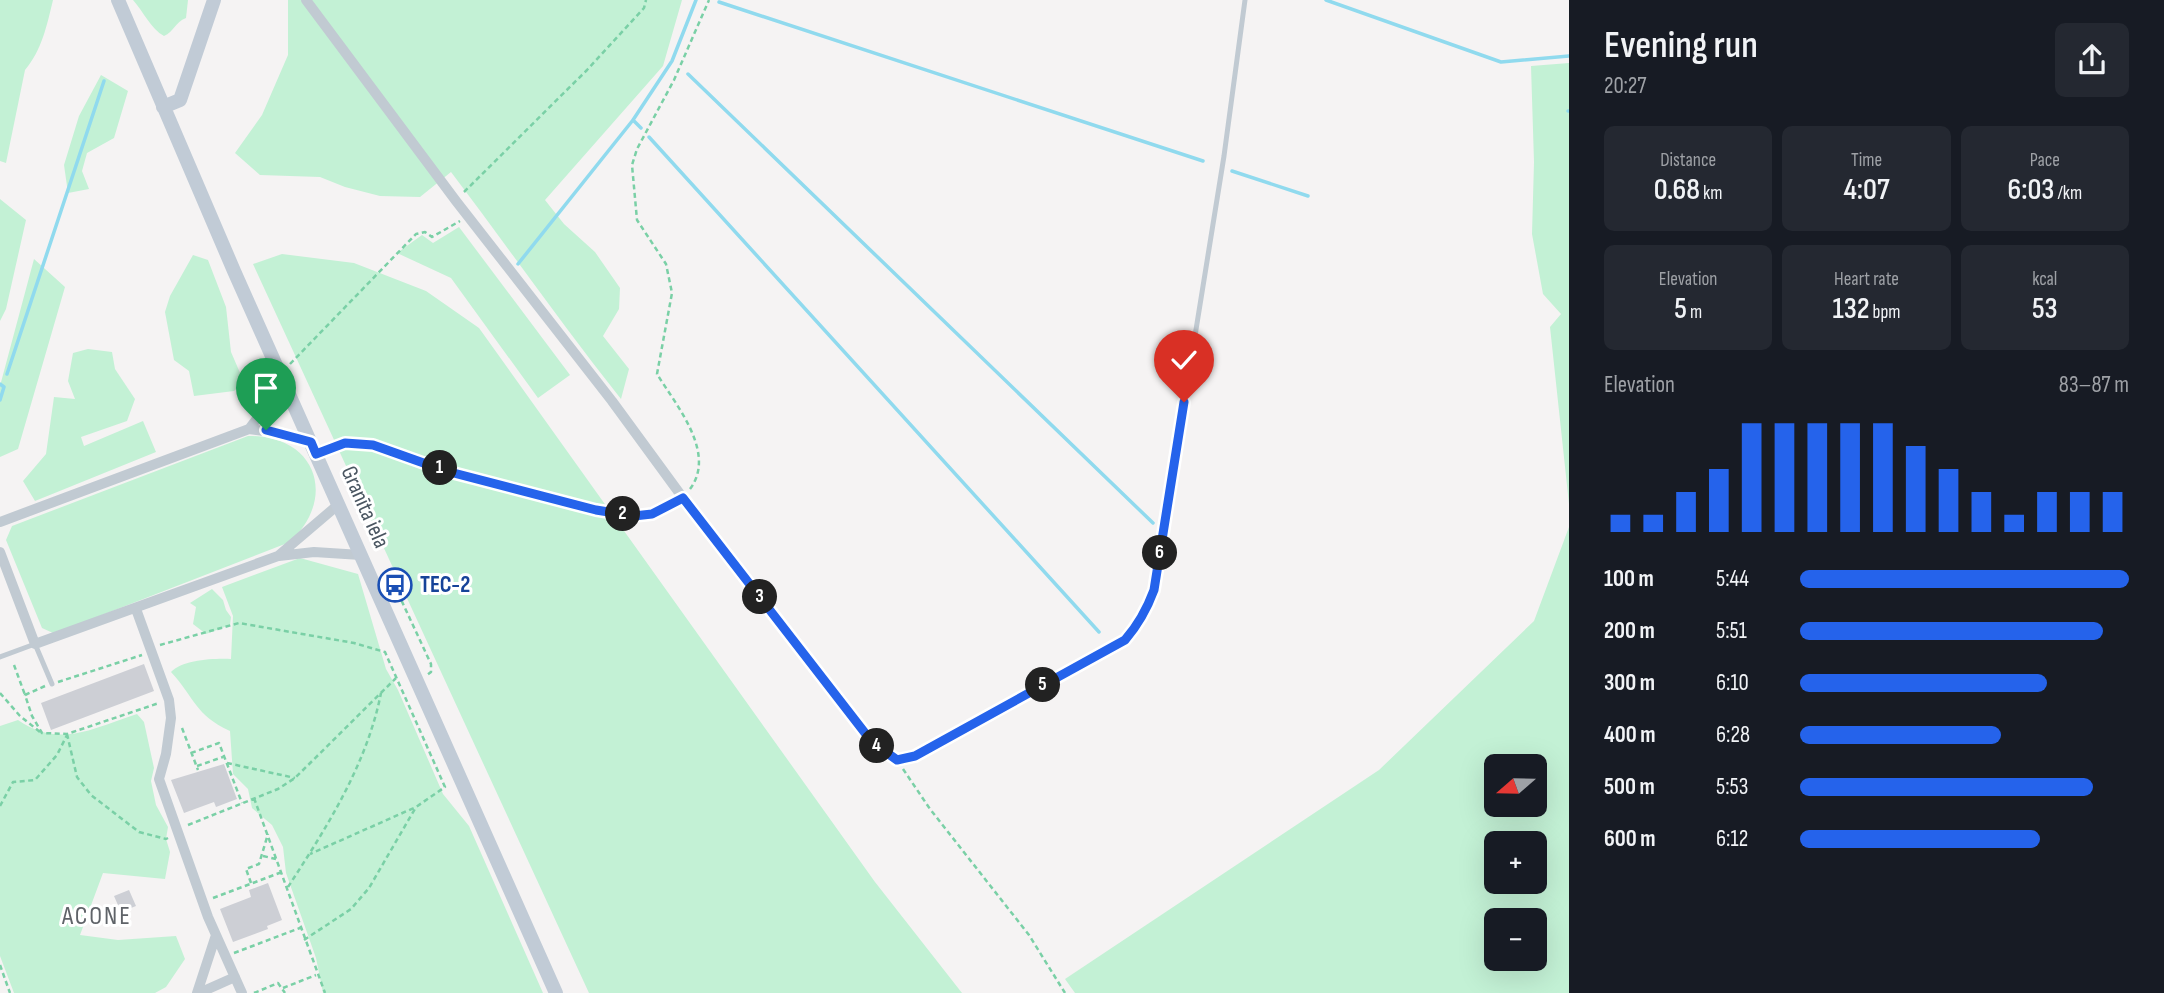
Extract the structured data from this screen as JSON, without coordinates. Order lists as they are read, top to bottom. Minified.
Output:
{"streets":{"main road":["Granīta iela"]},"districts":["ACONE"],"places":{"bus stop":["TEC-2"]},"north":"left","page":{"heading":["Evening run","20:27"],"stats":[["Distance","0.68 km"],["Time","4:07"],["Pace","6:03 /km"],["Elevation","5 m"],["Heart rate","132 bpm"],["kcal","53"]],"chart":["Elevation","83–87 m"],"pins":["1","2","6","3","5","4"],"list":[{"name":"100 m","note":"5:44"},{"name":"200 m","note":"5:51"},{"name":"300 m","note":"6:10"},{"name":"400 m","note":"6:28"},{"name":"500 m","note":"5:53"},{"name":"600 m","note":"6:12"}],"map_buttons":["+","−"]}}
